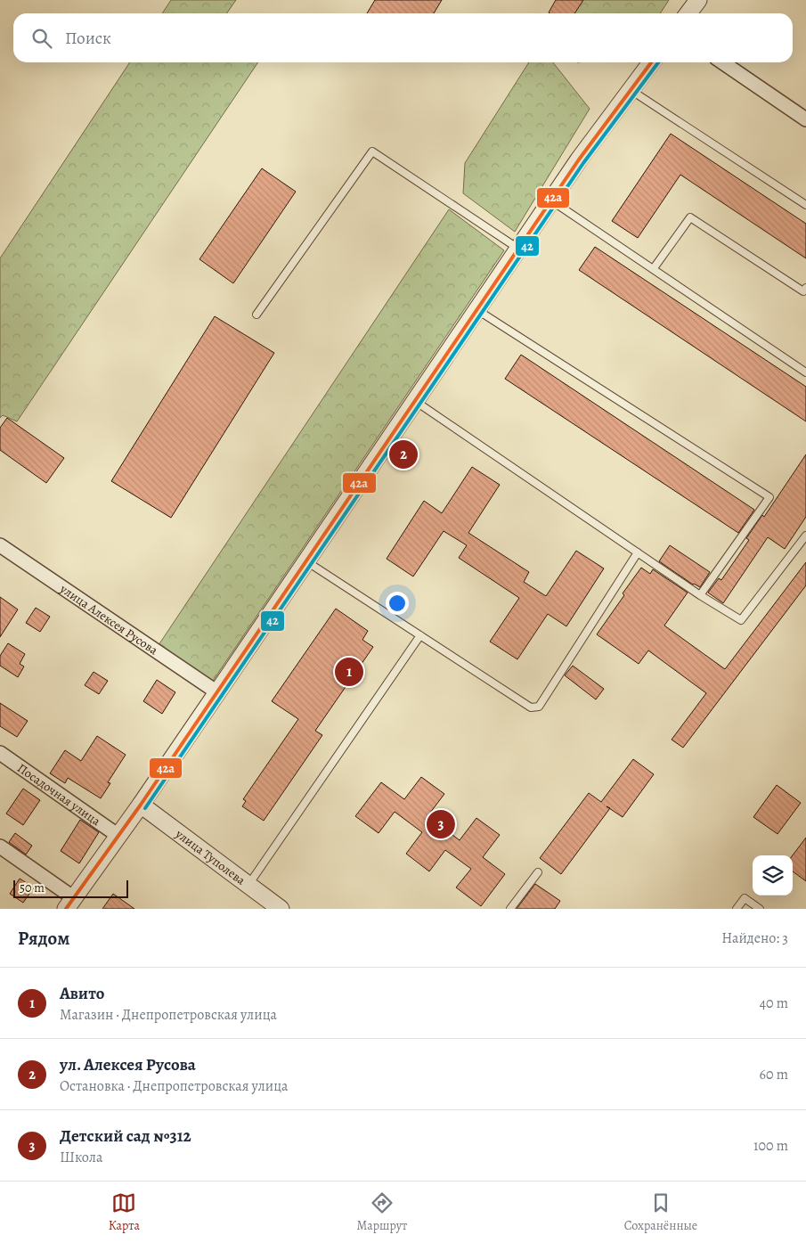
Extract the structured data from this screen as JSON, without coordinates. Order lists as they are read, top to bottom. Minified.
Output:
{"streets":{"street":["улица Алексея Русова","Посадочная улица","улица Туполева"]},"lines":["transit line 42a","transit line 42"],"scale_bar":"50 m","page":{"search":"Поиск","pins":["2","1","3"],"scale":"50 m","heading":["Рядом","Найдено: 3"],"list":[{"mark":"1","name":"Авито","note":"Магазин · Днепропетровская улица","value":"40 m"},{"mark":"2","name":"ул. Алексея Русова","note":"Остановка · Днепропетровская улица","value":"60 m"},{"mark":"3","name":"Детский сад №312","note":"Школа","value":"100 m"}],"nav":["Карта","Маршрут","Сохранённые"]}}
